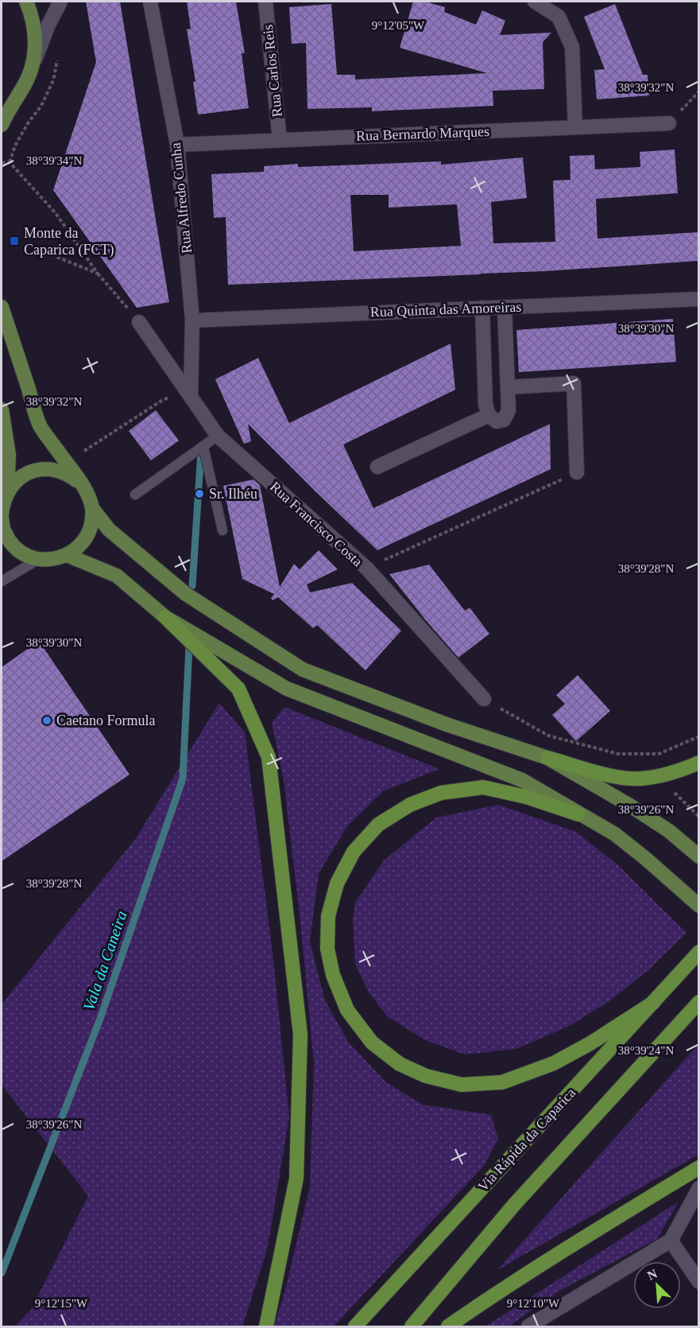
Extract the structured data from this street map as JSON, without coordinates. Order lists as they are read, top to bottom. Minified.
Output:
{"streets":{"highway":["Via Rápida da Caparica"],"street":["Rua Carlos Reis","Rua Bernardo Marques","Rua Alfredo Cunha","Rua Quinta das Amoreiras","Rua Francisco Costa"]},"crossings":[["Rua Carlos Reis","Rua Bernardo Marques"],["Rua Bernardo Marques","Rua Alfredo Cunha"],["Rua Alfredo Cunha","Rua Quinta das Amoreiras"],["Rua Alfredo Cunha","Rua Francisco Costa"]],"water":["Vala da Caneira"],"places":{"transit":["Monte da Caparica (FCT)"],"other":["Sr. Ilhéu","Caetano Formula"]},"north":"top left","coordinates":["9°12'05\"W","38°39'32\"N","38°39'34\"N","38°39'30\"N","38°39'28\"N","38°39'26\"N","38°39'24\"N","9°12'15\"W","9°12'10\"W"]}
